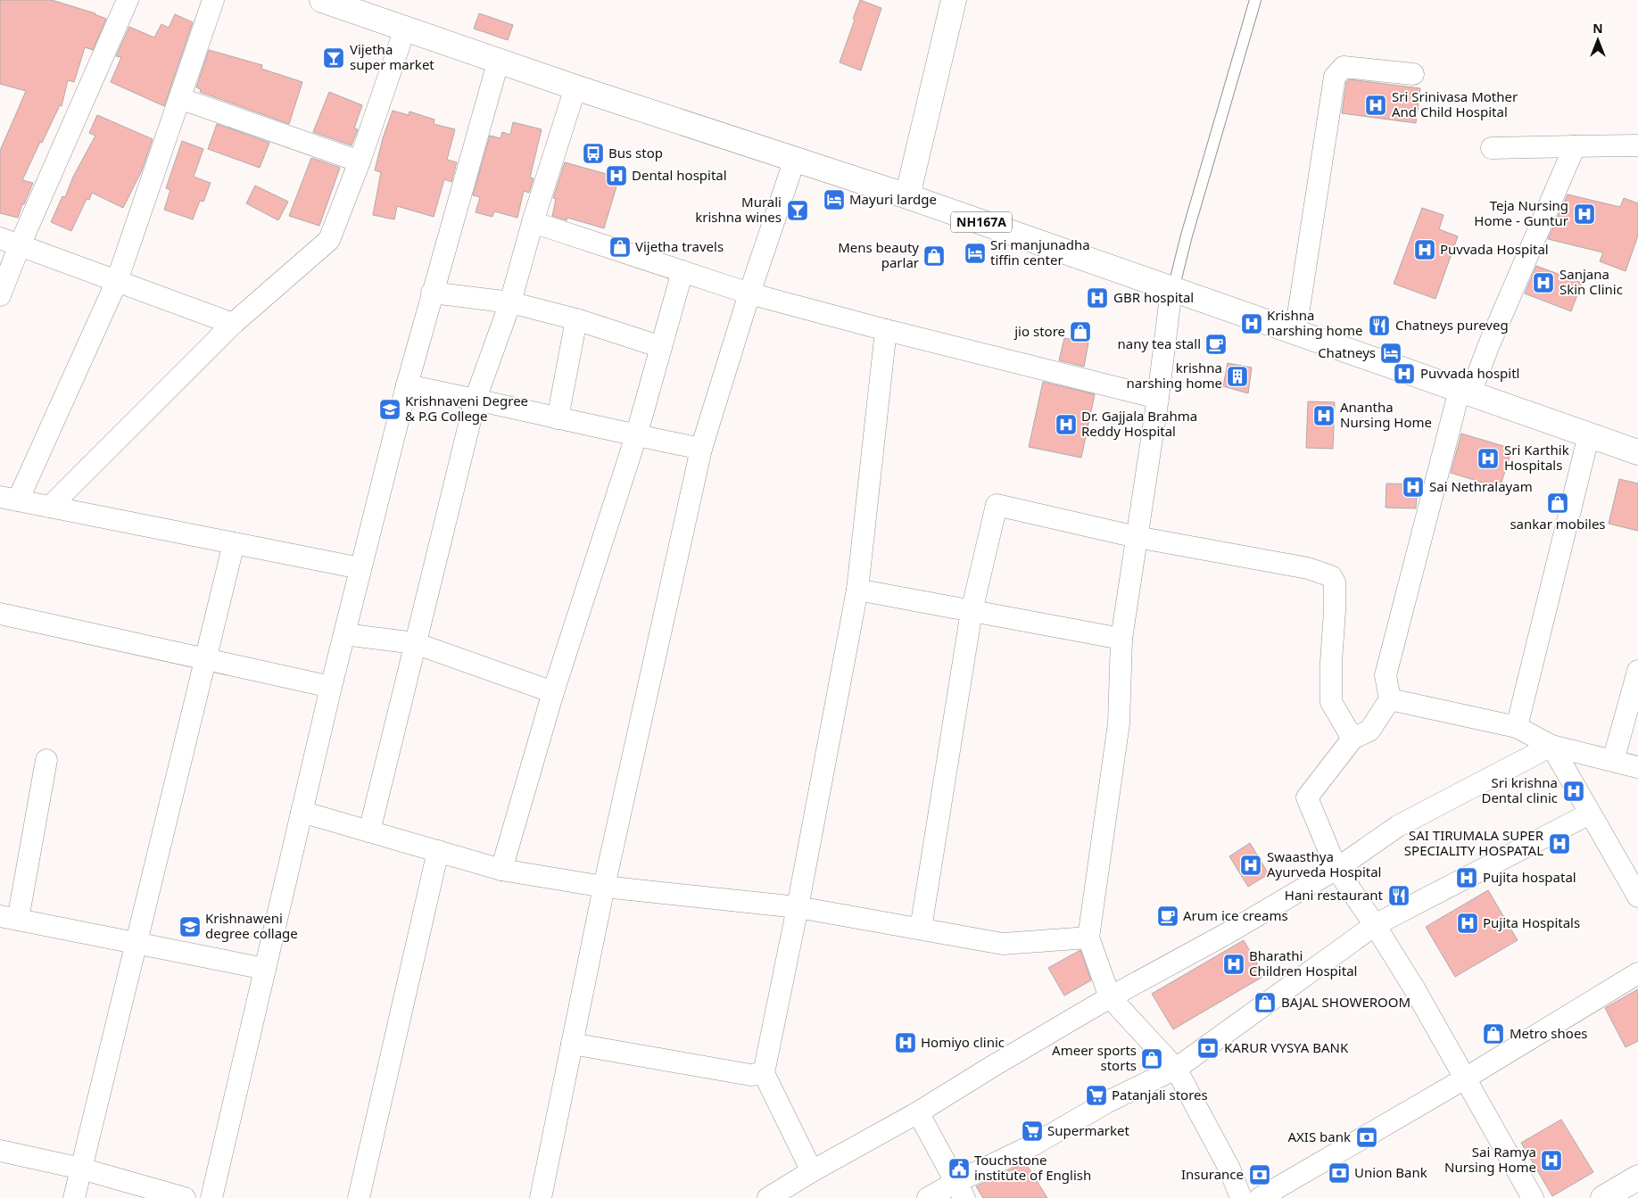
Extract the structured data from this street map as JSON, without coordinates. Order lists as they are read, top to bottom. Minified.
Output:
{"streets":{"main road":["NH167A"]},"places":{"bar":["Vijetha super market","Murali krishna wines"],"hospital":["Sri Srinivasa Mother And Child Hospital","Dental hospital","Teja Nursing Home - Guntur","Puvvada Hospital","Sanjana Skin Clinic","GBR hospital","Krishna narshing home","Puvvada hospitl","Anantha Nursing Home","Dr. Gajjala Brahma Reddy Hospital","Sri Karthik Hospitals","Sai Nethralayam","Sri krishna Dental clinic","SAI TIRUMALA SUPER SPECIALITY HOSPATAL","Swaasthya Ayurveda Hospital","Pujita hospatal","Pujita Hospitals","Bharathi Children Hospital","Homiyo clinic","Sai Ramya Nursing Home"],"bus stop":["Bus stop"],"hotel":["Mayuri lardge","Sri manjunadha tiffin center","Chatneys"],"shop":["Vijetha travels","Mens beauty parlar","jio store","sankar mobiles","BAJAL SHOWEROOM","Metro shoes","Ameer sports storts"],"restaurant":["Chatneys pureveg","Hani restaurant"],"cafe":["nany tea stall","Arum ice creams"],"building":["krishna narshing home"],"school or university":["Krishnaveni Degree & P.G College","Krishnaweni degree collage"],"bank":["KARUR VYSYA BANK","AXIS bank","Union Bank","Insurance"],"supermarket":["Patanjali stores","Supermarket"],"public building":["Touchstone institute of English"]},"north":"top"}
